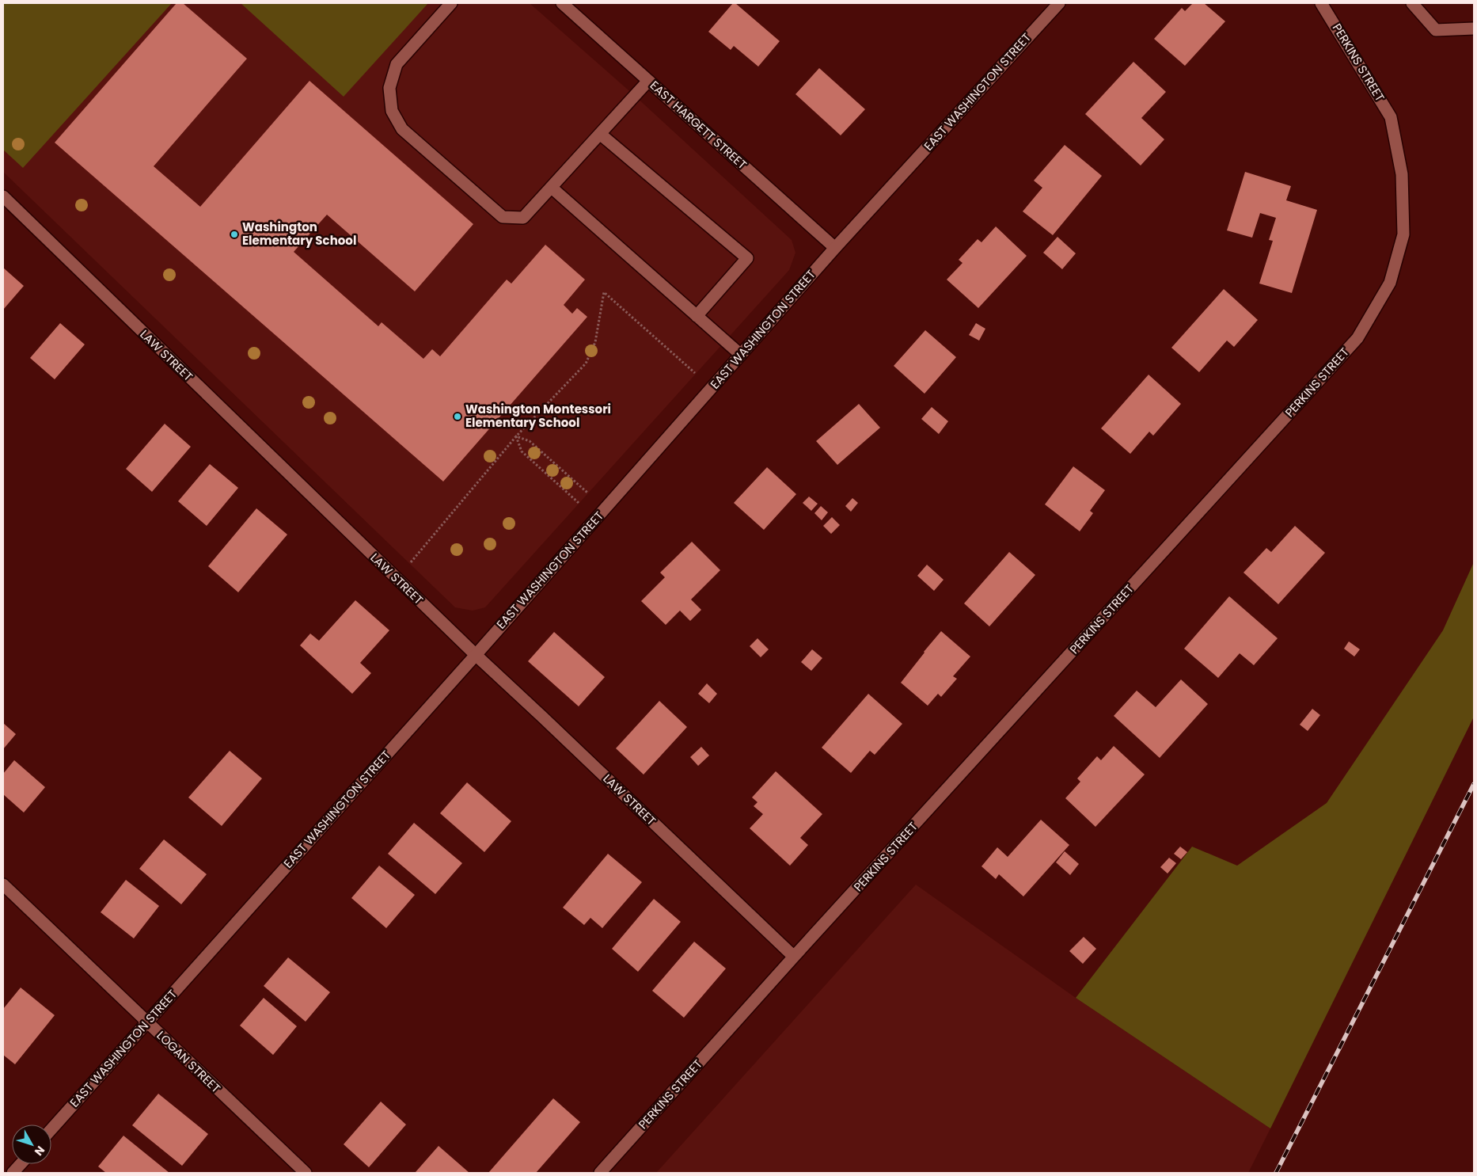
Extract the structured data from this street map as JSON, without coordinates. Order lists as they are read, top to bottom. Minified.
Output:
{"streets":{"street":["PERKINS STREET","EAST WASHINGTON STREET","EAST HARGETT STREET","LAW STREET","LOGAN STREET"]},"crossings":[["PERKINS STREET","LAW STREET"],["EAST WASHINGTON STREET","EAST HARGETT STREET"],["EAST WASHINGTON STREET","LAW STREET"],["EAST WASHINGTON STREET","LOGAN STREET"]],"places":["Washington Elementary School","Washington Montessori Elementary School"],"north":"bottom right"}
